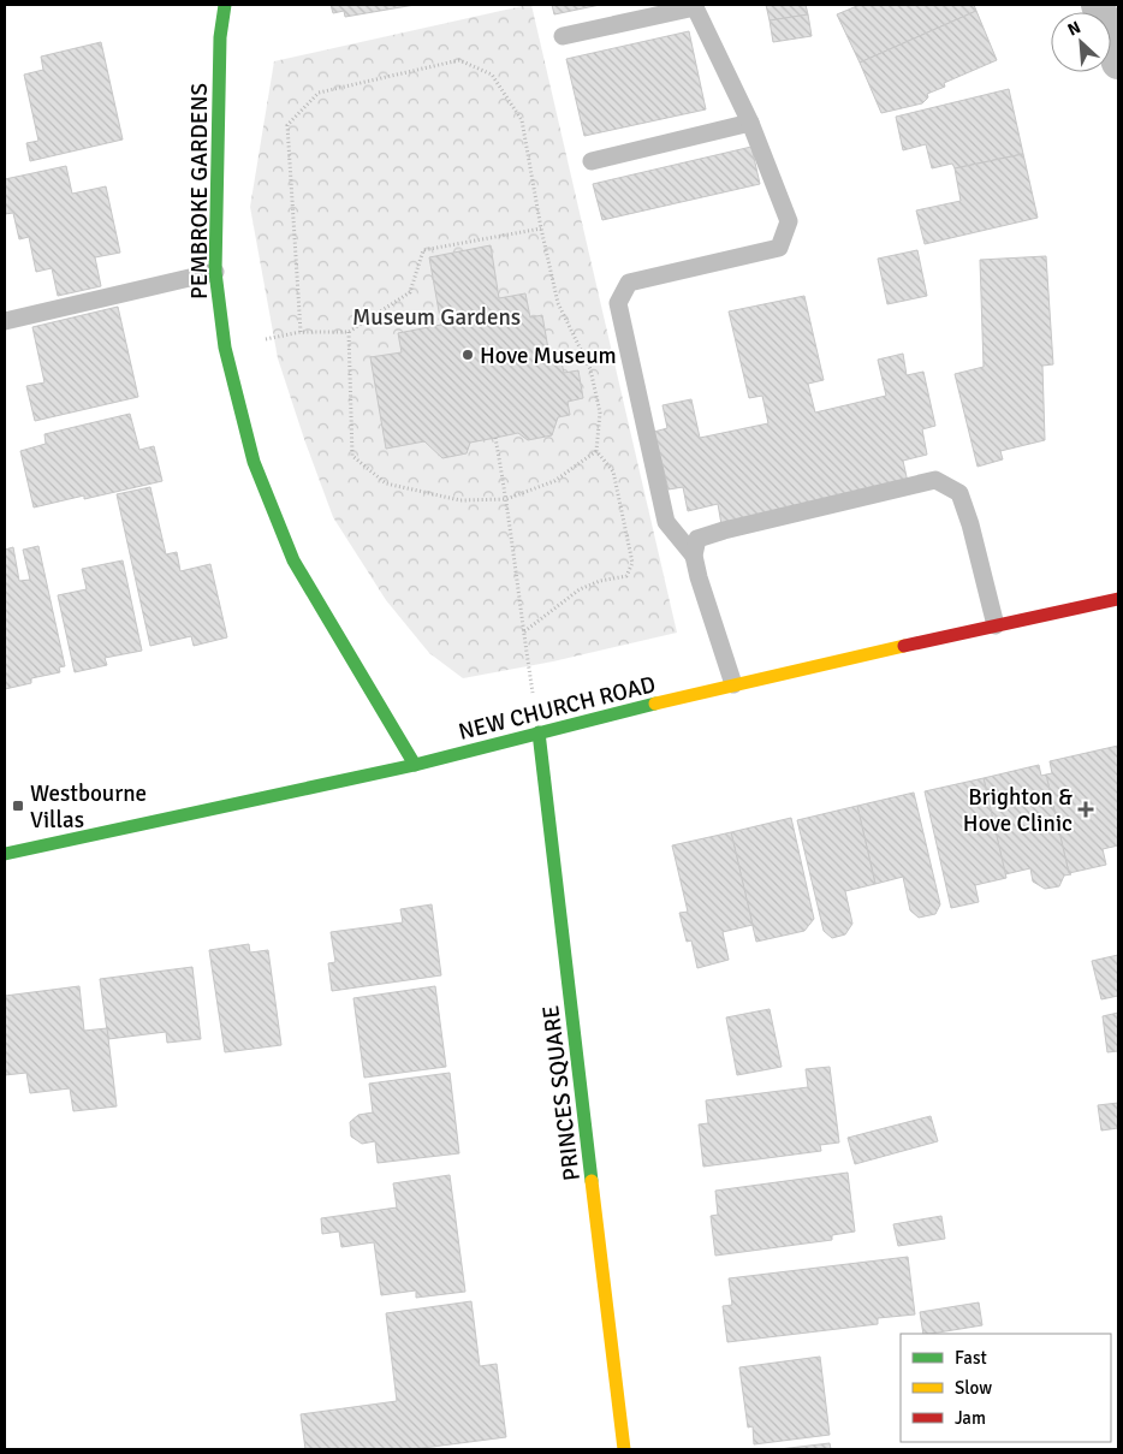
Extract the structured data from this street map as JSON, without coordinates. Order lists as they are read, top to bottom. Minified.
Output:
{"streets":{"street":["PEMBROKE GARDENS","NEW CHURCH ROAD","PRINCES SQUARE"]},"crossings":[["PEMBROKE GARDENS","NEW CHURCH ROAD"],["NEW CHURCH ROAD","PRINCES SQUARE"]],"parks":["Museum Gardens"],"places":{"other":["Hove Museum"],"transit":["Westbourne Villas"],"health":["Brighton & Hove Clinic"]},"legend":["Fast","Slow","Jam"],"north":"top left"}
